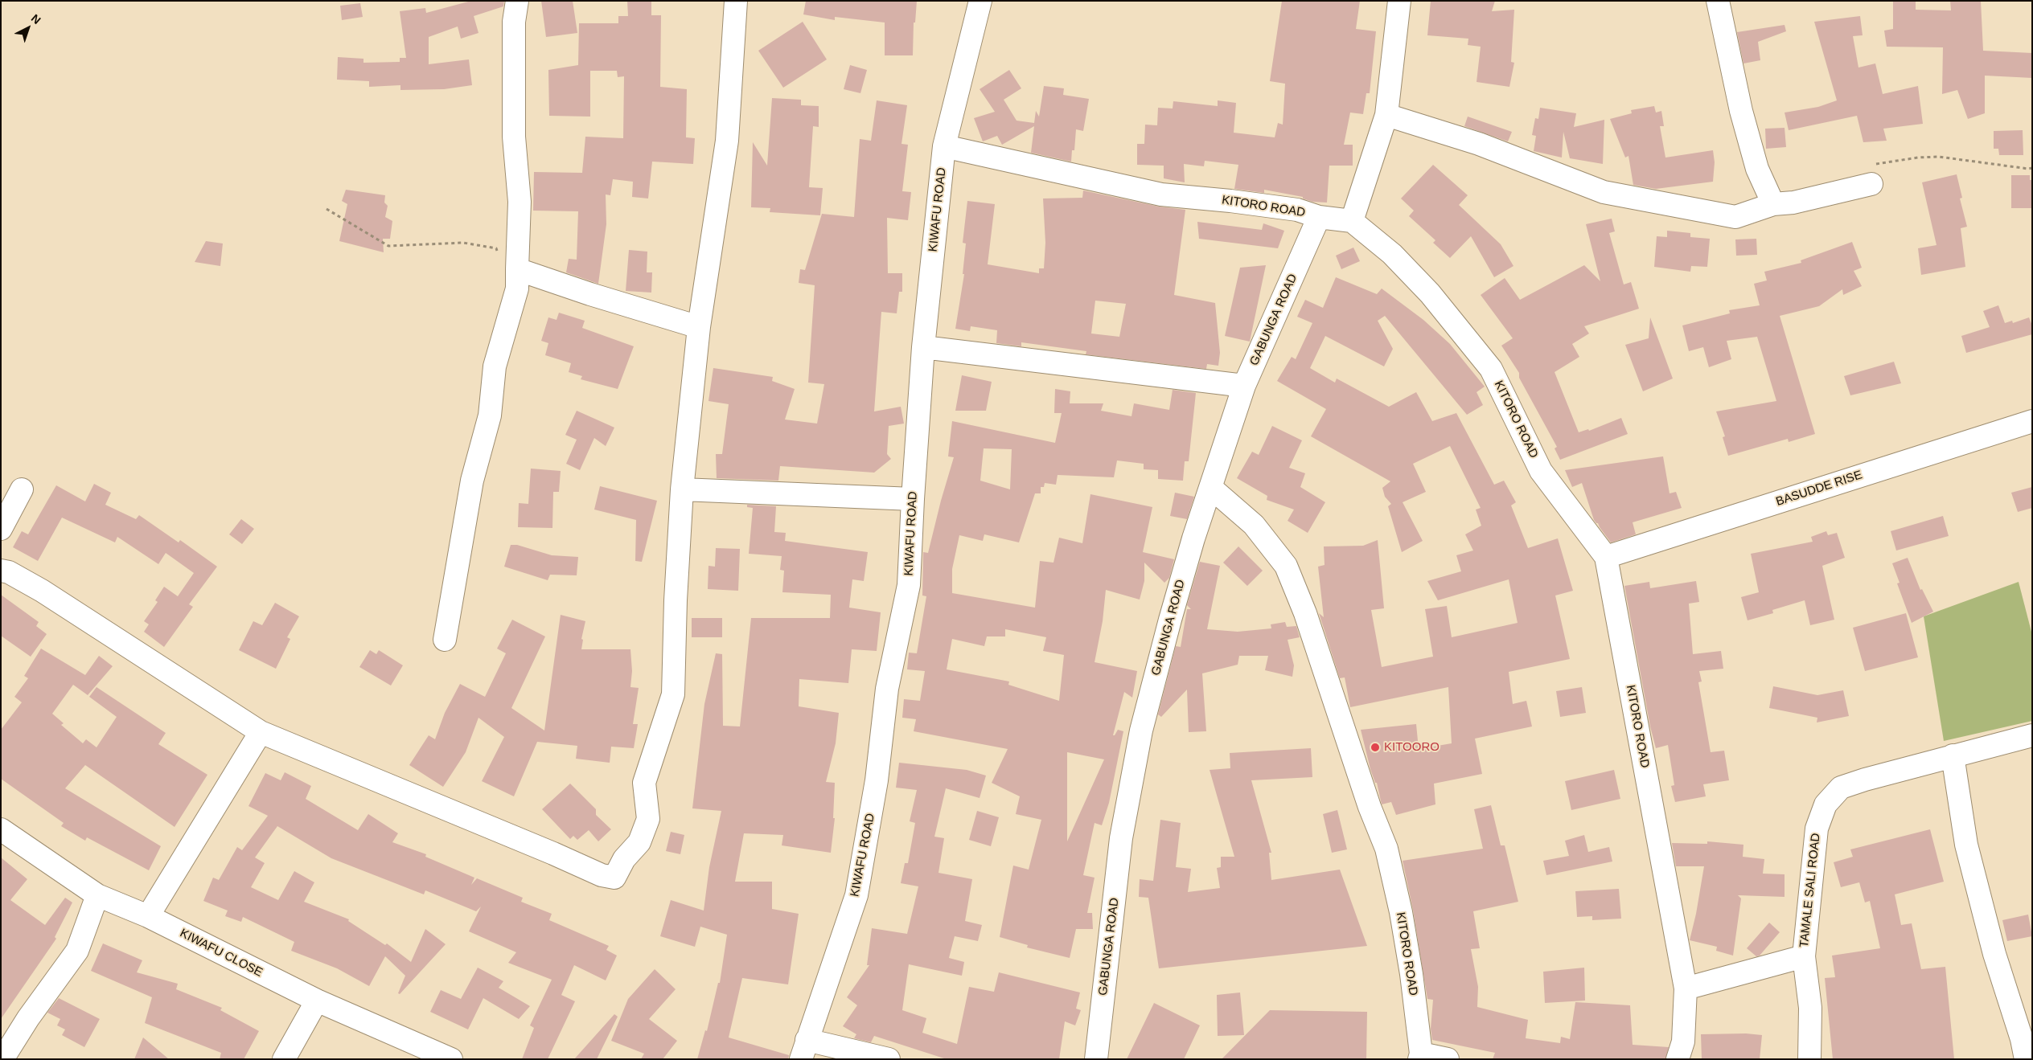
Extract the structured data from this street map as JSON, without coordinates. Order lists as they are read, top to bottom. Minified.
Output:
{"streets":{"street":["KITORO ROAD","KIWAFU ROAD","GABUNGA ROAD","BASUDDE RISE","TAMALE SALI ROAD","KIWAFU CLOSE"]},"crossings":[["KITORO ROAD","KIWAFU ROAD"],["KITORO ROAD","GABUNGA ROAD"],["KITORO ROAD","BASUDDE RISE"],["KITORO ROAD","TAMALE SALI ROAD"]],"places":["KITOORO"],"north":"top right"}
